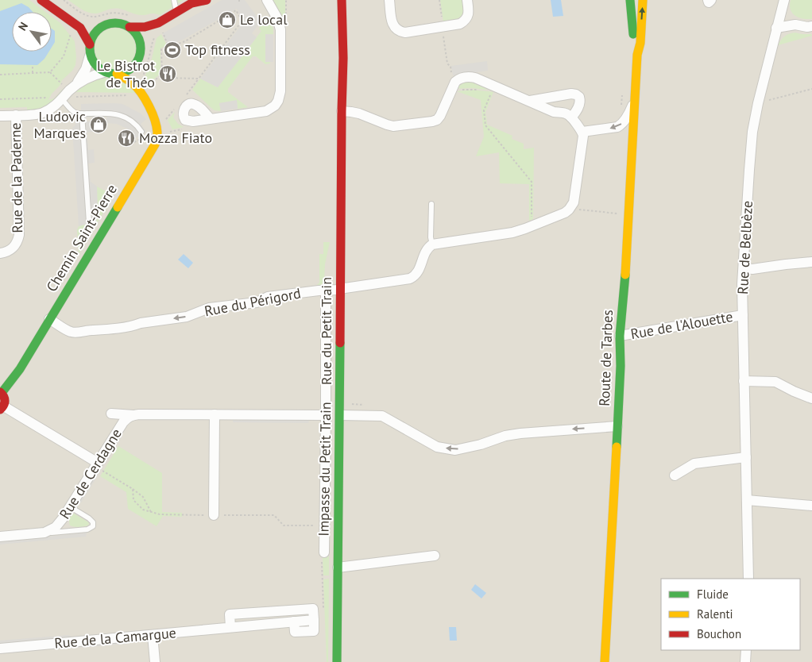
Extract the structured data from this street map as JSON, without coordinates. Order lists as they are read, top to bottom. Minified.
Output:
{"streets":{"main road":["Chemin Saint-Pierre","Rue du Petit Train","Route de Tarbes"],"street":["Rue de la Paderne","Rue de Belbèze","Rue du Périgord","Rue de l'Alouette","Impasse du Petit Train","Rue de Cerdagne","Rue de la Camargue"]},"crossings":[["Rue de la Paderne","Chemin Saint-Pierre"],["Chemin Saint-Pierre","Rue du Périgord"],["Rue de Belbèze","Rue de l'Alouette"],["Rue du Périgord","Rue du Petit Train"],["Rue du Périgord","Impasse du Petit Train"],["Rue de l'Alouette","Route de Tarbes"],["Impasse du Petit Train","Rue de Cerdagne"]],"one_way":["Rue du Périgord"],"places":{"shop":["Le local","Ludovic Marques"],"sports":["Top fitness"],"restaurant":["Le Bistrot de Théo","Mozza Fiato"]},"legend":["Fluide","Ralenti","Bouchon"],"north":"top left"}
